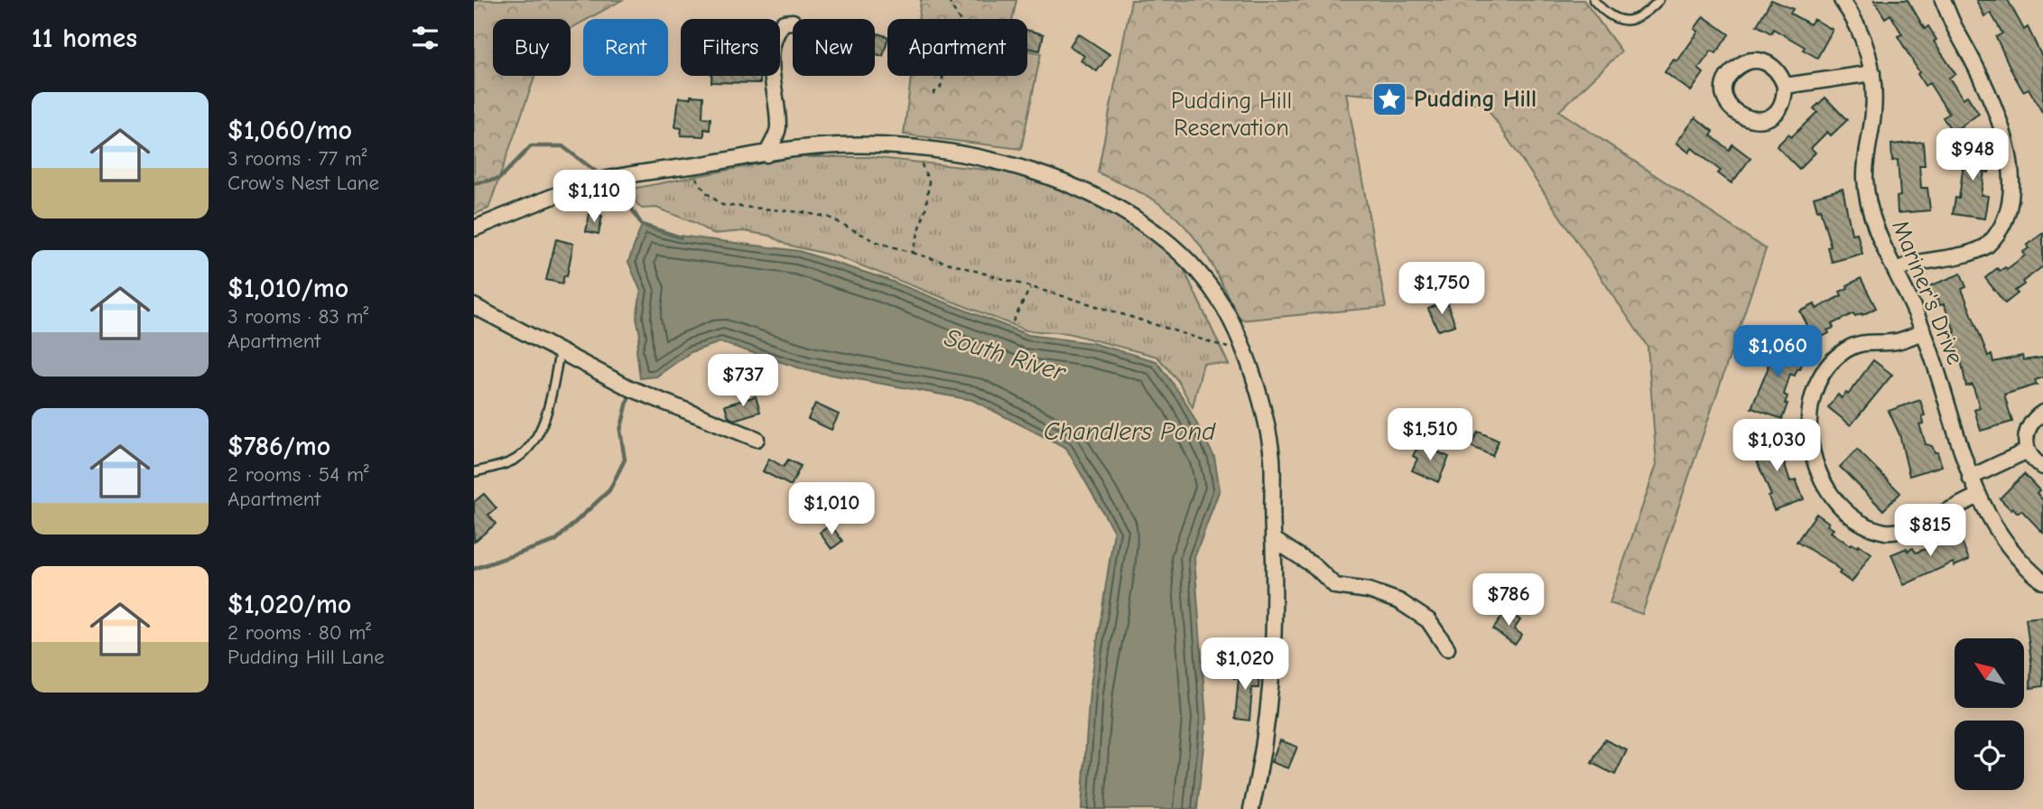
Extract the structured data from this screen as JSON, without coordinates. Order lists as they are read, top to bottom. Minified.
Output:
{"streets":{"street":["Mariner's Drive"]},"water":["South River","Chandlers Pond"],"parks":["Pudding Hill Reservation"],"places":{"place":["Pudding Hill"]},"north":"top left","page":{"heading":"11 homes","chip":["Buy","Rent","Filters","New","Apartment"],"list":[{"name":"$1,060/mo","note":"3 rooms · 77 m² · Crow's Nest Lane"},{"name":"$1,010/mo","note":"3 rooms · 83 m² · Apartment"},{"name":"$786/mo","note":"2 rooms · 54 m² · Apartment"},{"name":"$1,020/mo","note":"2 rooms · 80 m² · Pudding Hill Lane"}],"price":["$948","$1,110","$1,750","$1,060","$737","$1,510","$1,030","$1,010","$815","$786","$1,020"]}}
